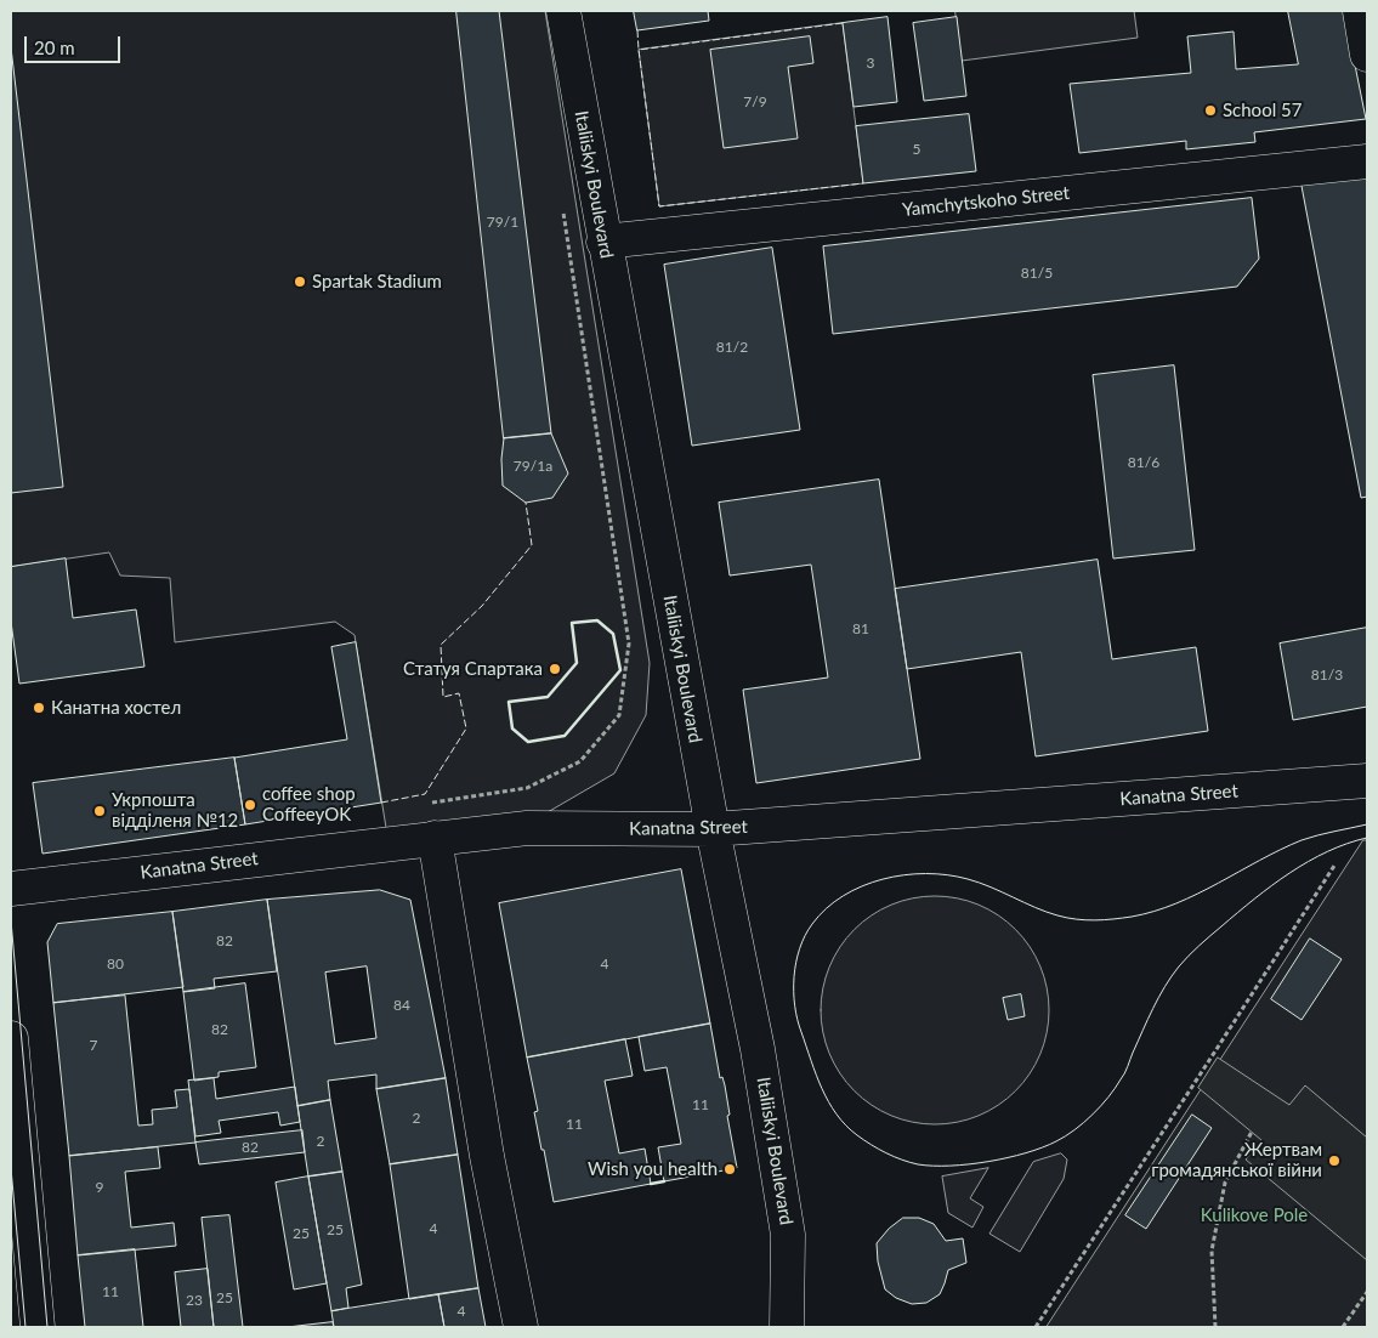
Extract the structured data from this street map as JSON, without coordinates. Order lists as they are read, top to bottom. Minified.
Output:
{"streets":{"main road":["Italiiskyi Boulevard","Yamchytskoho Street","Kanatna Street"]},"crossings":[["Italiiskyi Boulevard","Yamchytskoho Street"],["Italiiskyi Boulevard","Kanatna Street"]],"parks":["Kulikove Pole"],"places":["School 57","Spartak Stadium","Статуя Спартака","Канатна хостел","coffee shop CoffeeyOK","Укрпошта відділеня №12","Жертвам громадянської війни","Wish you health"],"house_numbers":["3","7/9","5","79/1","81/5","81/2","81/6","79/1а","81","81/3","82","80","4","84","82","7","11","2","11","2","82","9","4","25","25","11","25","23","4"],"scale_bar":"20 m"}
